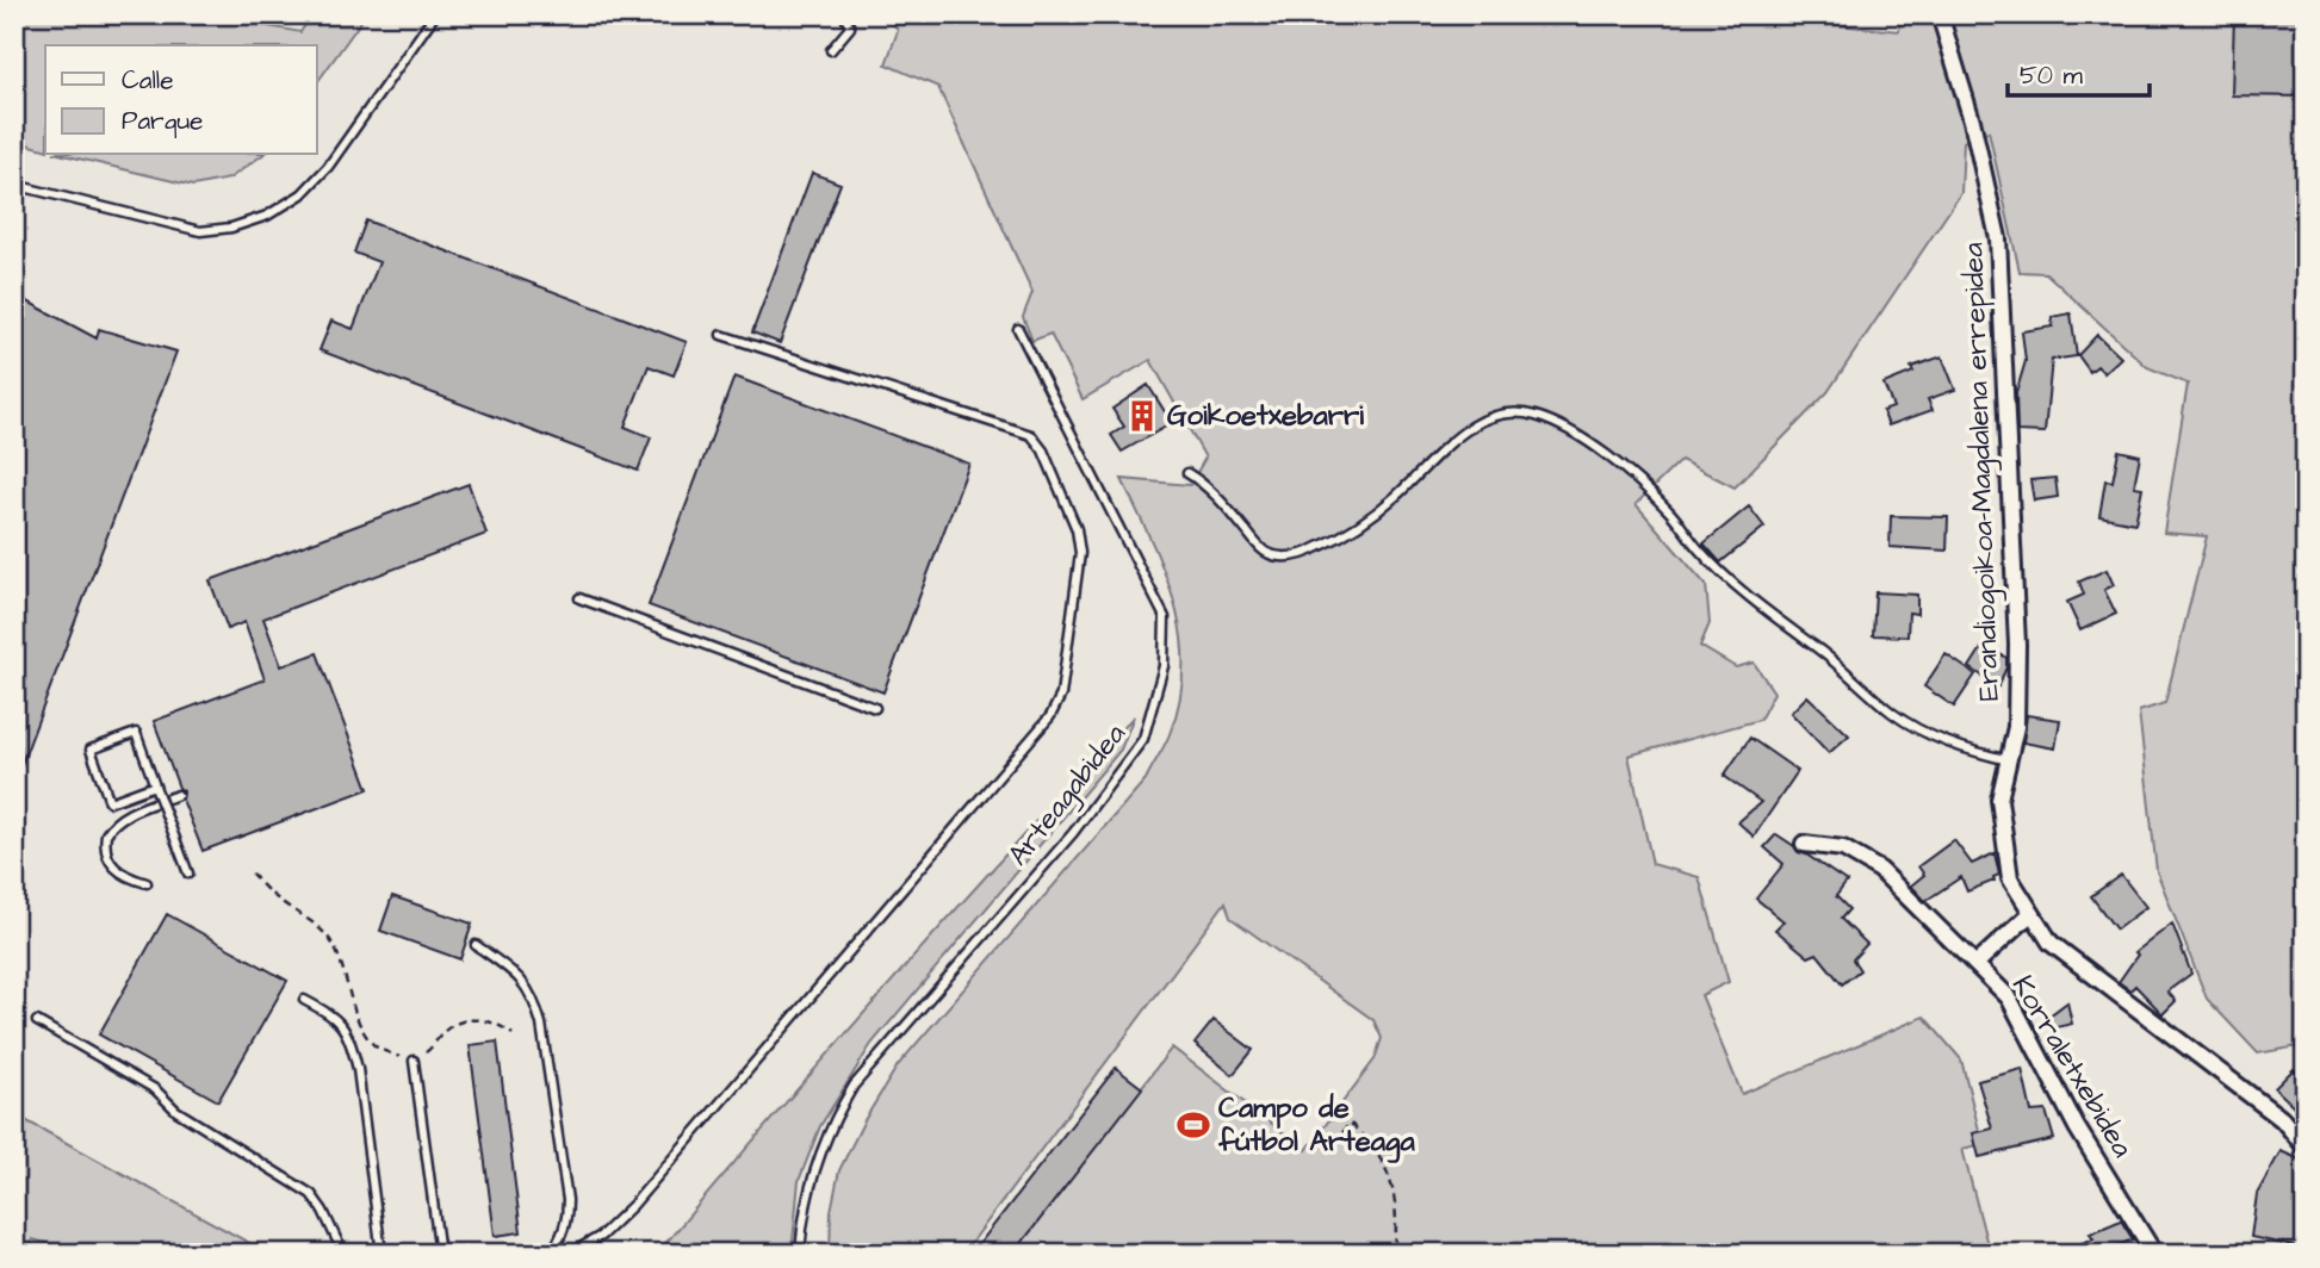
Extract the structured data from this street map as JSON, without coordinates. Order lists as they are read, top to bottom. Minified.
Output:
{"streets":{"street":["Erandiogoikoa-Magdalena errepidea","Korraletxebidea"],"lane":["Arteagabidea"]},"places":{"building":["Goikoetxebarri"],"sports":["Campo de fútbol Arteaga"]},"legend":["Calle","Parque"],"scale_bar":"50 m"}
